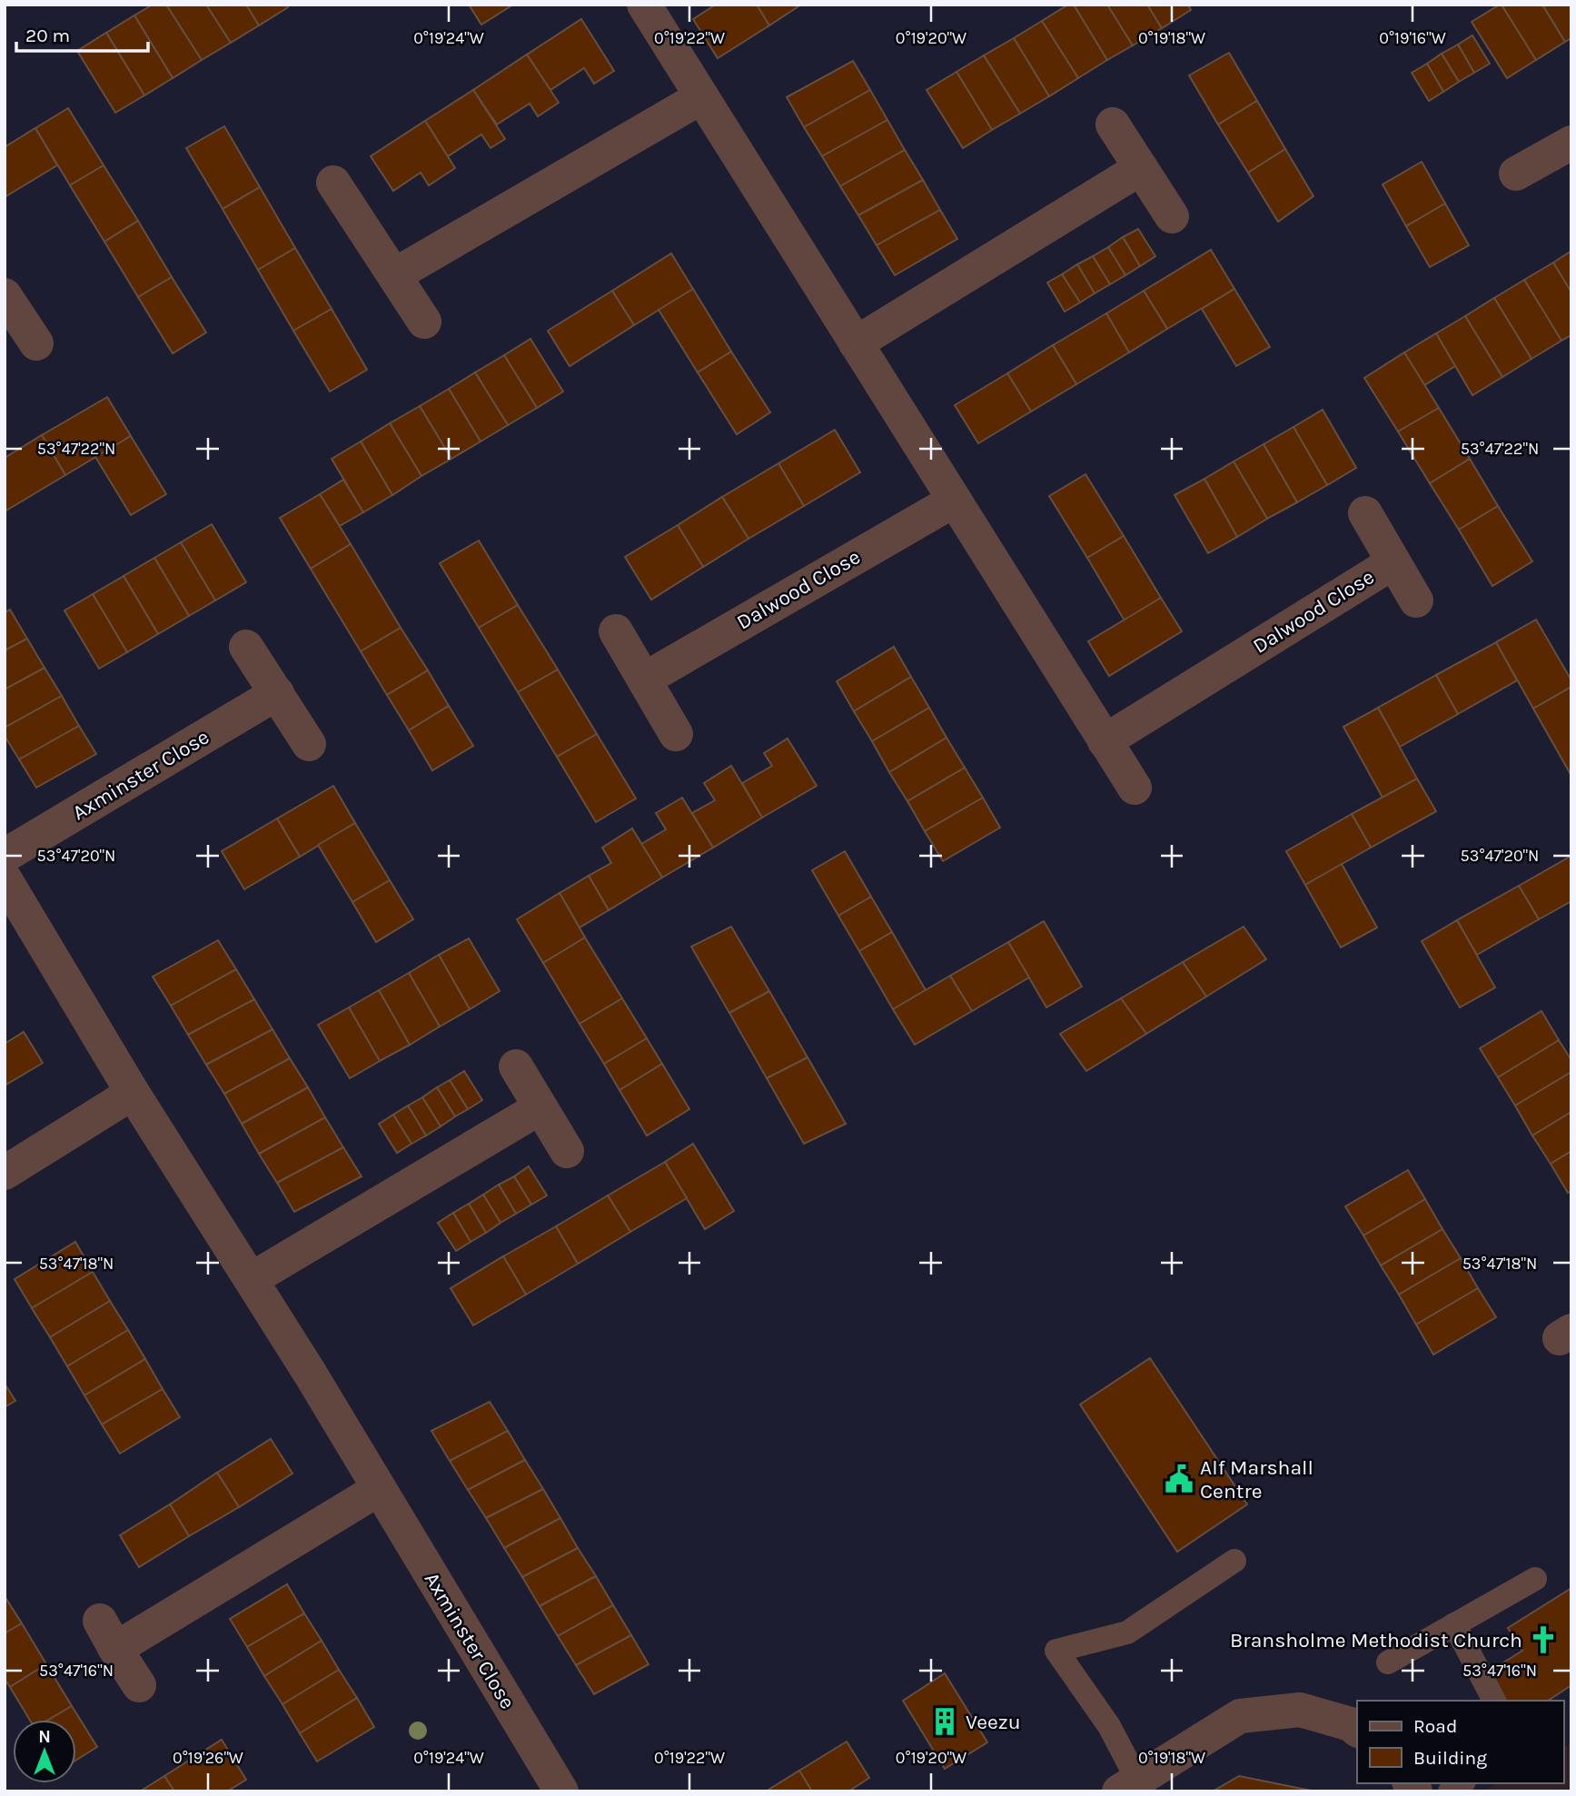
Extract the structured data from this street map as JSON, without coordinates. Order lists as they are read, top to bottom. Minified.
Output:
{"streets":{"street":["Dalwood Close","Axminster Close"]},"places":{"public building":["Alf Marshall Centre"],"church":["Bransholme Methodist Church"],"building":["Veezu"]},"legend":["Road","Building"],"scale_bar":"20 m","north":"top","coordinates":["0°19'24\"W","0°19'22\"W","0°19'20\"W","0°19'18\"W","0°19'16\"W","53°47'22\"N","53°47'20\"N","53°47'18\"N","53°47'16\"N","0°19'26\"W"]}
